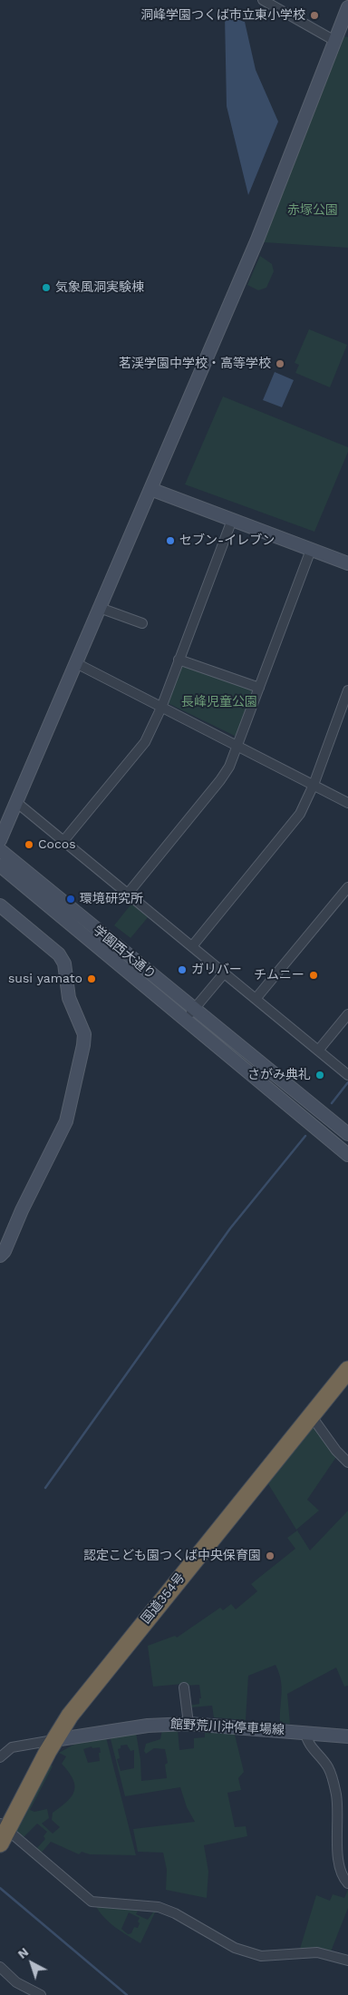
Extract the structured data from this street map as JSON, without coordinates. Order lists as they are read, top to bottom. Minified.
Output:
{"streets":{"highway":["国道354号"],"street":["学園西大通り","館野荒川沖停車場線"]},"crossings":[["国道354号","館野荒川沖停車場線"]],"parks":["赤塚公園","長峰児童公園"],"places":["洞峰学園つくば市立東小学校","気象風洞実験棟","茗渓学園中学校・高等学校","セブン-イレブン","Cocos","環境研究所","ガリバー","チムニー","susi yamato","さがみ典礼","認定こども園つくば中央保育園"],"north":"top left"}
